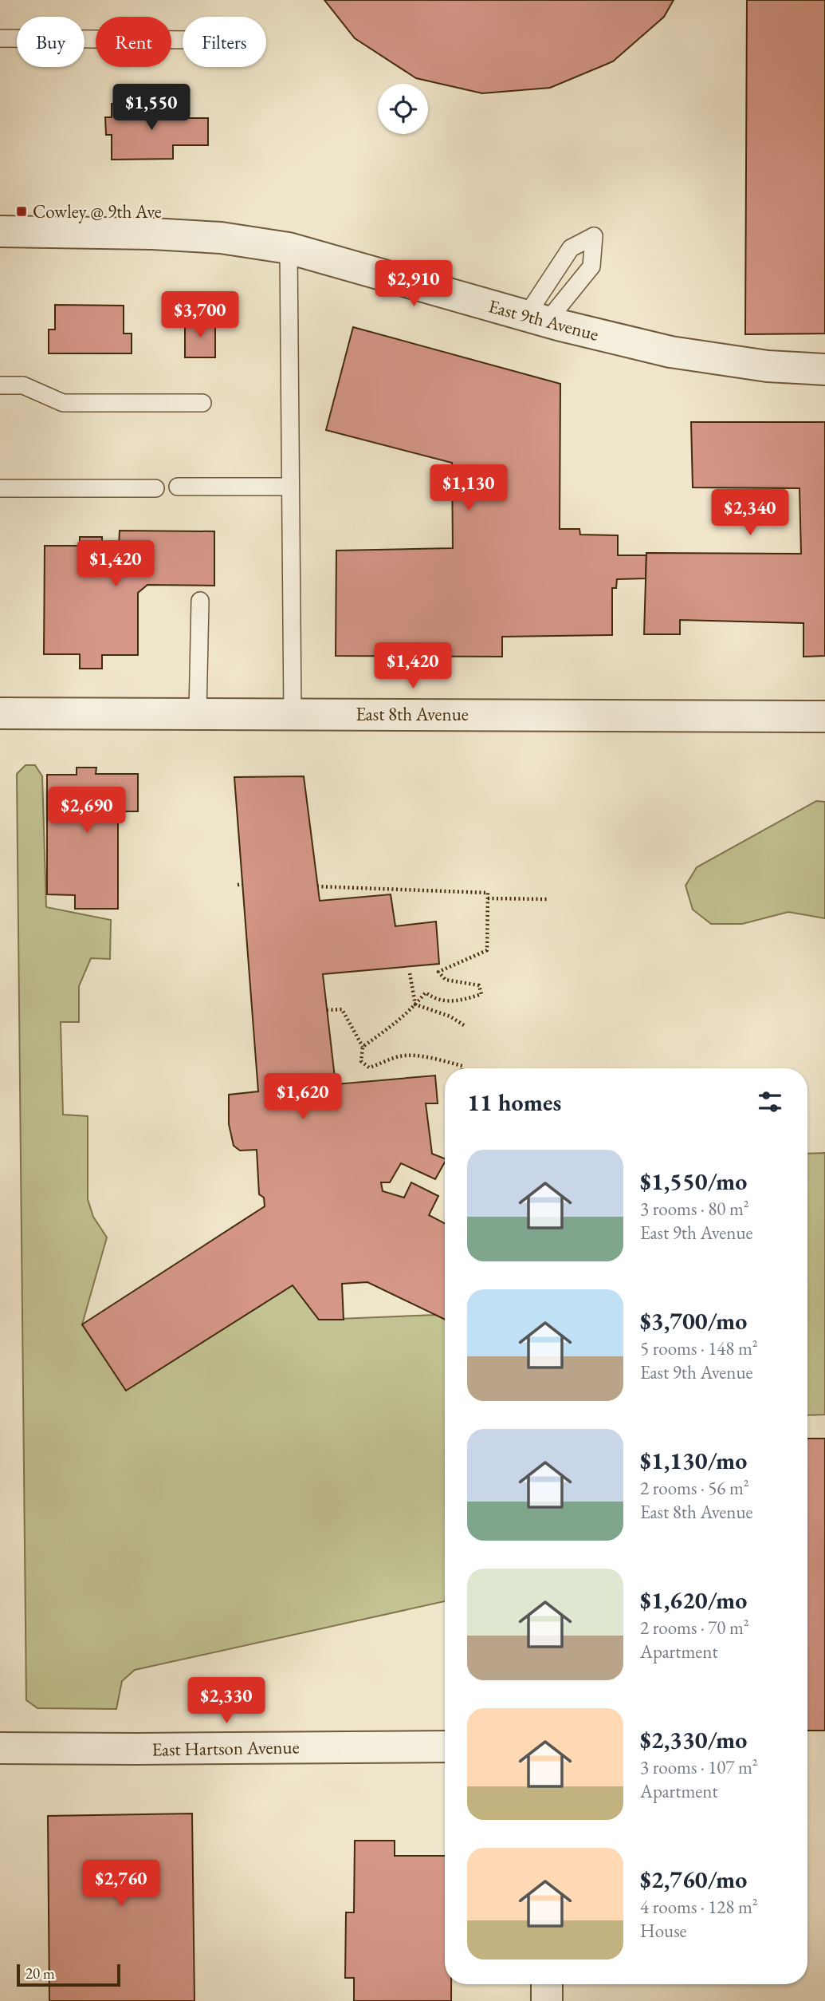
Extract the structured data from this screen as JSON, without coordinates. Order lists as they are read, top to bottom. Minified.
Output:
{"streets":{"street":["East 9th Avenue","East 8th Avenue","East Hartson Avenue"]},"places":{"transit":["Cowley @ 9th Ave"]},"scale_bar":"20 m","page":{"chip":["Buy","Rent","Filters"],"price":["$1,550","$2,910","$3,700","$1,130","$2,340","$1,420","$1,420","$2,690","$1,620","$2,330","$2,760"],"heading":"11 homes","list":[{"name":"$1,550/mo","note":"3 rooms · 80 m² · East 9th Avenue"},{"name":"$3,700/mo","note":"5 rooms · 148 m² · East 9th Avenue"},{"name":"$1,130/mo","note":"2 rooms · 56 m² · East 8th Avenue"},{"name":"$1,620/mo","note":"2 rooms · 70 m² · Apartment"},{"name":"$2,330/mo","note":"3 rooms · 107 m² · Apartment"},{"name":"$2,760/mo","note":"4 rooms · 128 m² · House"}],"scale":"20 m"}}
